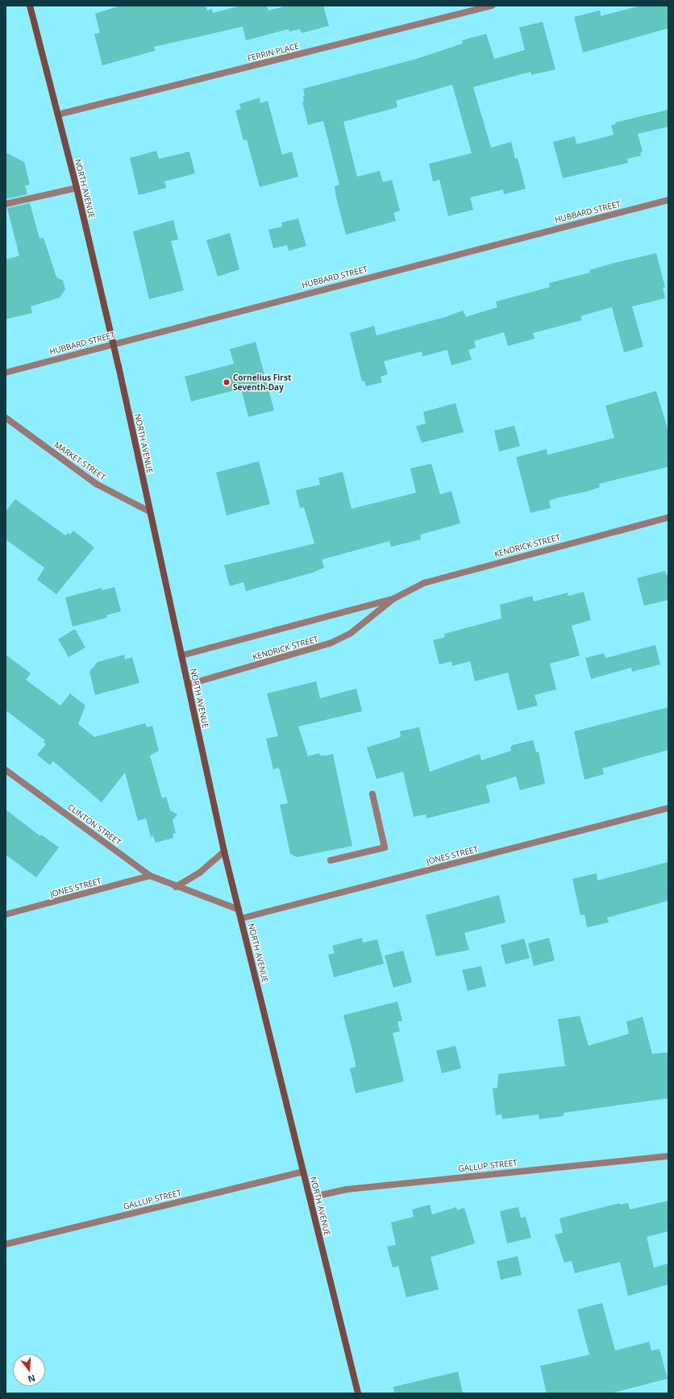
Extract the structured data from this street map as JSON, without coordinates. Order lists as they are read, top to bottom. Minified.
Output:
{"streets":{"main road":["NORTH AVENUE"],"street":["FERRIN PLACE","HUBBARD STREET","MARKET STREET","KENDRICK STREET","CLINTON STREET","JONES STREET","GALLUP STREET"]},"crossings":[["FERRIN PLACE","NORTH AVENUE"],["NORTH AVENUE","HUBBARD STREET"],["NORTH AVENUE","MARKET STREET"],["NORTH AVENUE","KENDRICK STREET"],["NORTH AVENUE","CLINTON STREET"],["NORTH AVENUE","JONES STREET"],["NORTH AVENUE","GALLUP STREET"],["CLINTON STREET","JONES STREET"]],"places":["Cornelius First Seventh-Day"],"north":"bottom"}
